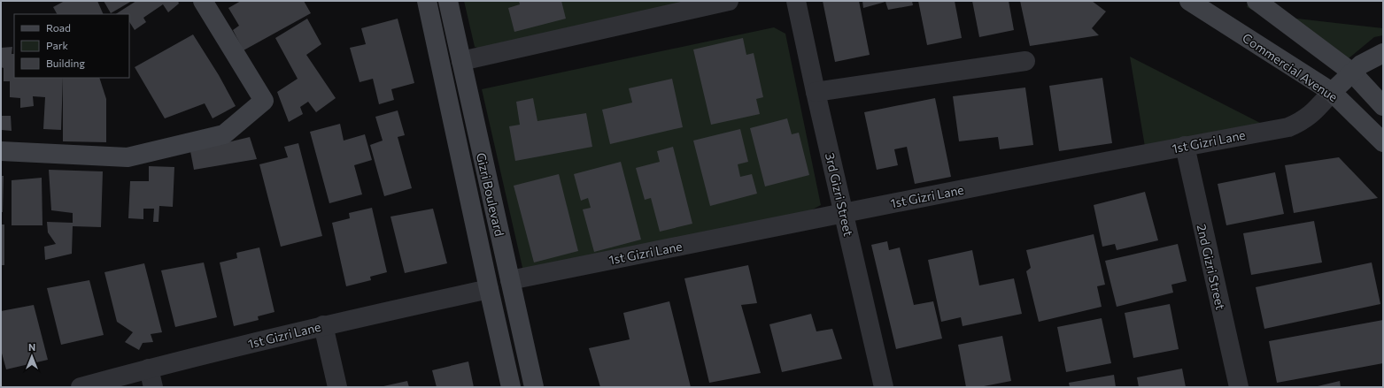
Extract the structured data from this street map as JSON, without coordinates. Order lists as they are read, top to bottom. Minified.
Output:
{"streets":{"main road":["Commercial Avenue","Gizri Boulevard"],"street":["1st Gizri Lane","3rd Gizri Street","2nd Gizri Street"]},"crossings":[["Commercial Avenue","1st Gizri Lane"],["1st Gizri Lane","Gizri Boulevard"],["1st Gizri Lane","3rd Gizri Street"],["1st Gizri Lane","2nd Gizri Street"]],"legend":["Road","Park","Building"],"north":"top"}
